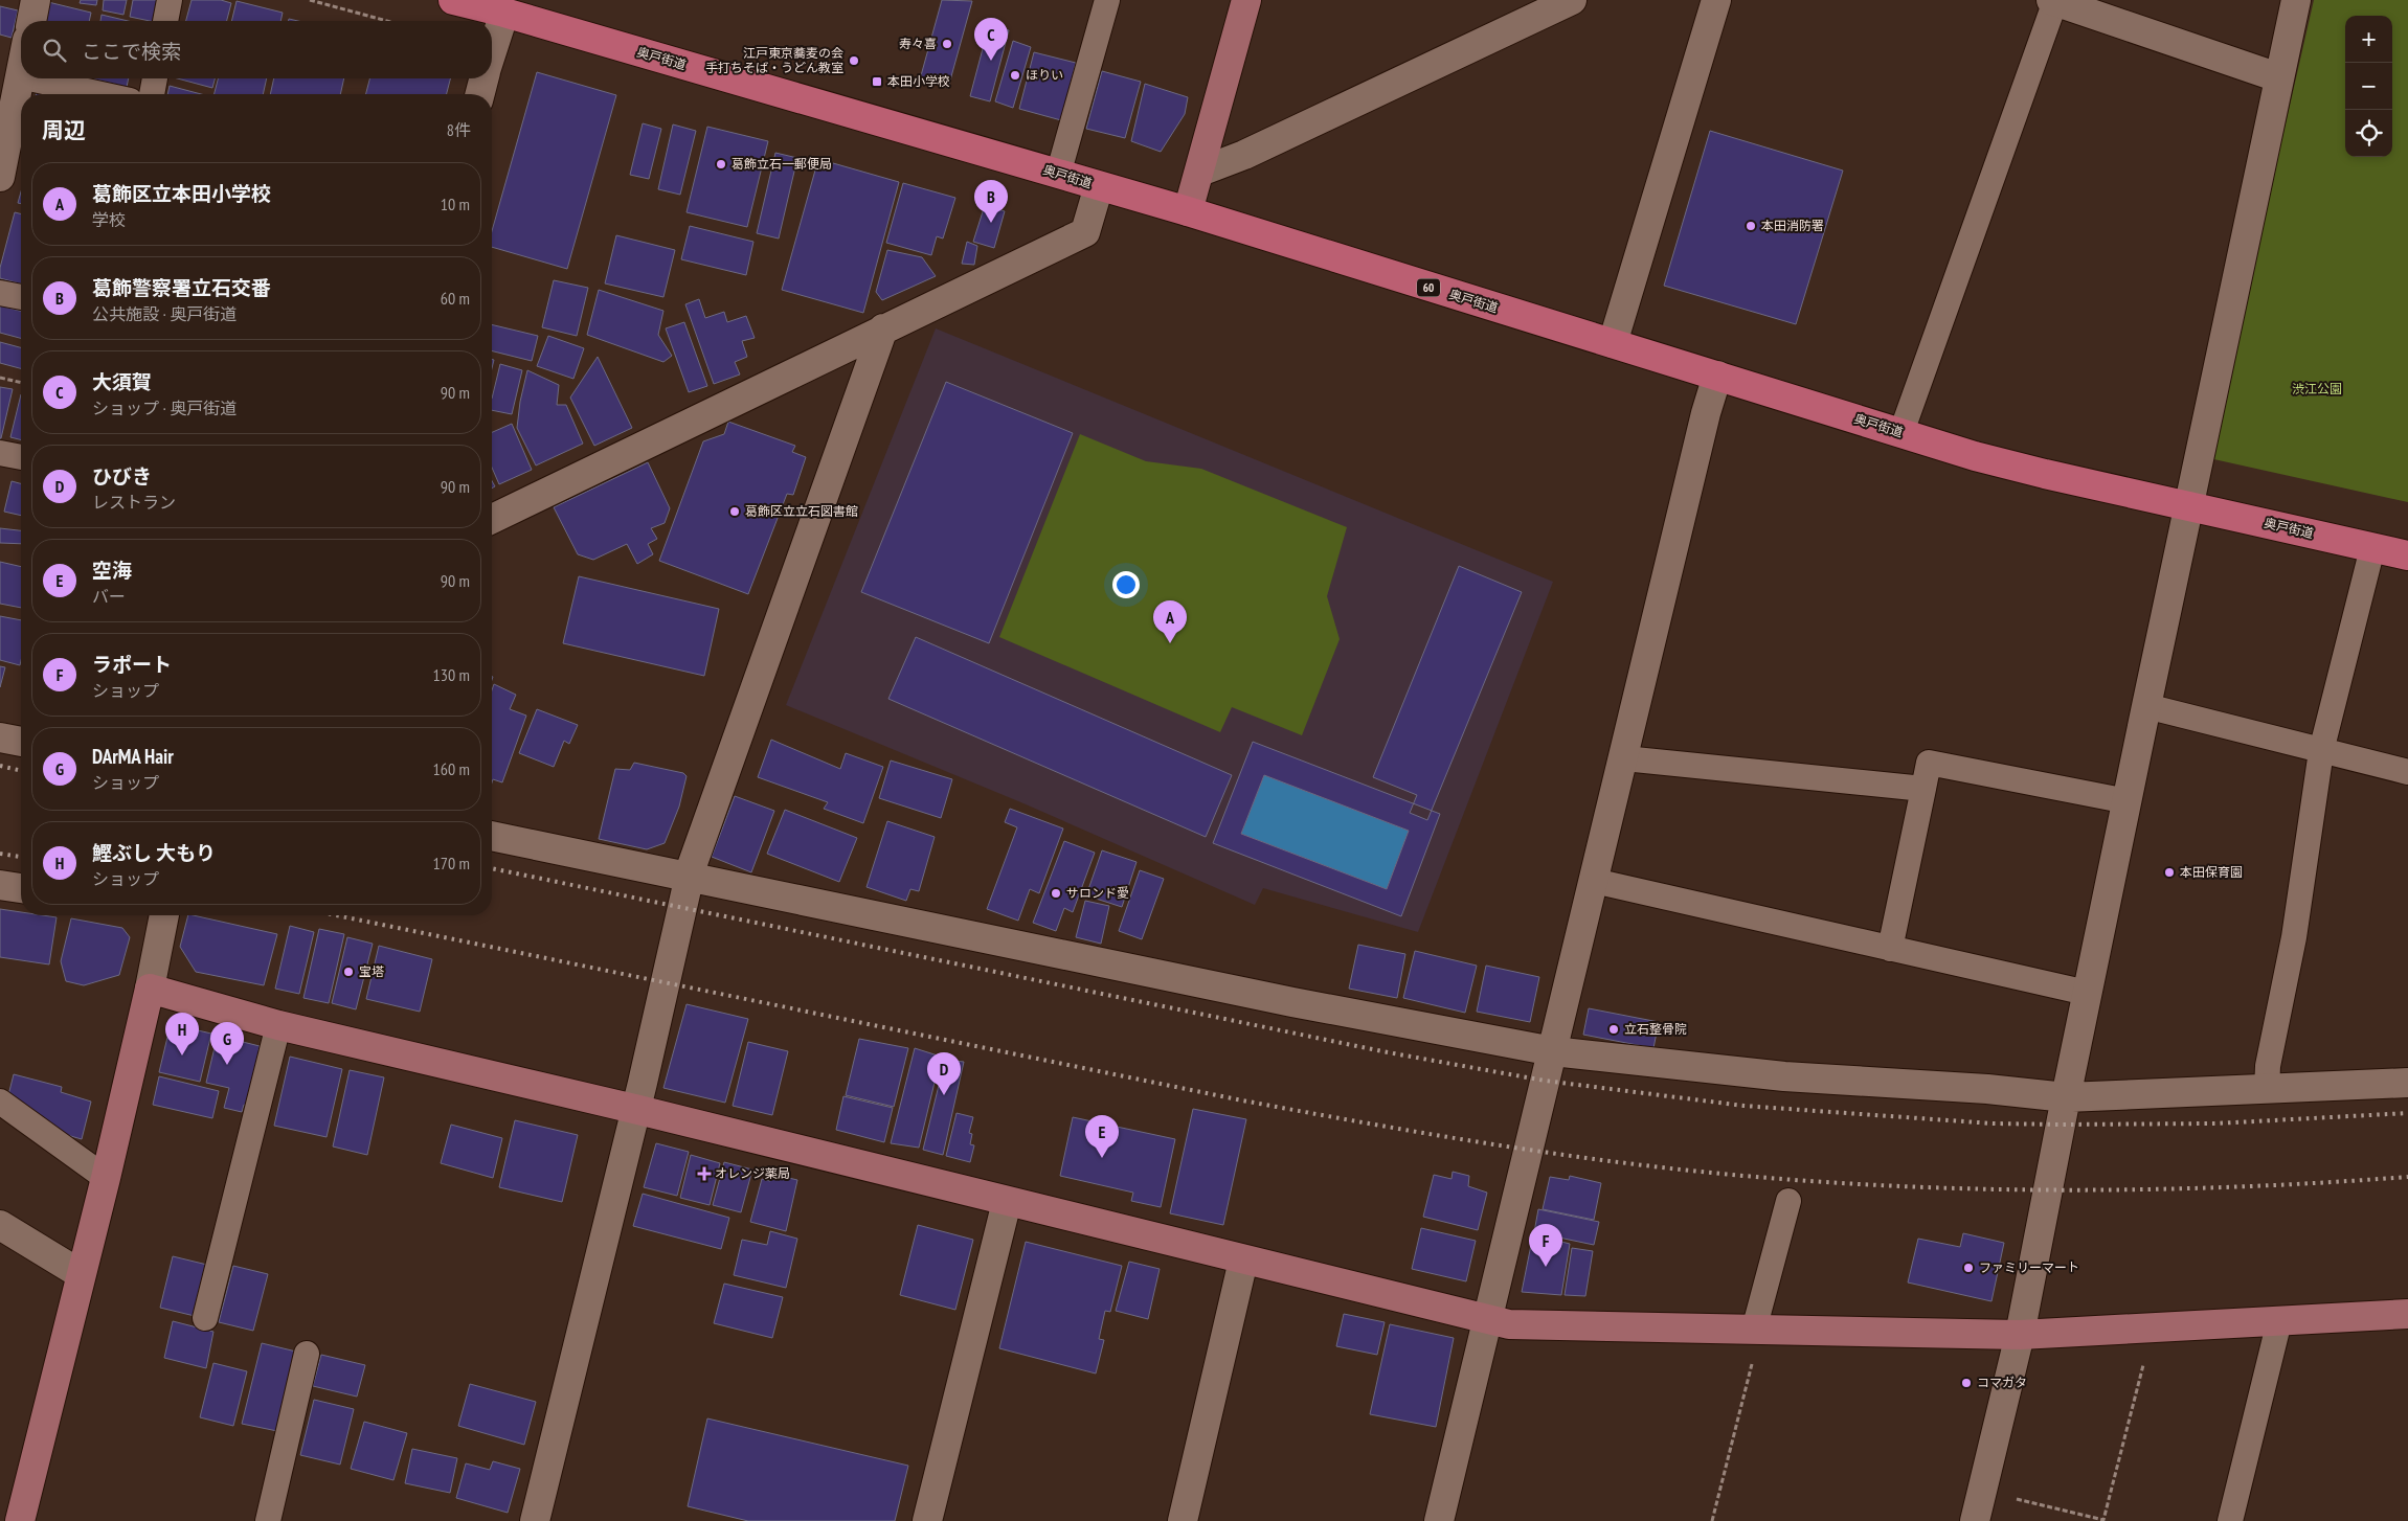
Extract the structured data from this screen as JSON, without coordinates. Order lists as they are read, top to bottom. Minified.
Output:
{"streets":{"main road":["奥戸街道","60"]},"parks":["渋江公園"],"places":{"other":["寿々喜","江戸東京蕎麦の会 手打ちそば・うどん教室","ほりい","葛飾立石一郵便局","本田消防署","葛飾区立立石図書館","本田保育園","サロンド愛","宝塔","立石整骨院","ファミリーマート","コマガタ"],"transit":["本田小学校"],"health":["オレンジ薬局"]},"page":{"map_buttons":["+","−"],"pins":["C","B","A","H","G","D","E","F"],"search":"ここで検索","heading":["周辺","8件"],"list":[{"mark":"A","name":"葛飾区立本田小学校","note":"学校","value":"10 m"},{"mark":"B","name":"葛飾警察署立石交番","note":"公共施設 · 奥戸街道","value":"60 m"},{"mark":"C","name":"大須賀","note":"ショップ · 奥戸街道","value":"90 m"},{"mark":"D","name":"ひびき","note":"レストラン","value":"90 m"},{"mark":"E","name":"空海","note":"バー","value":"90 m"},{"mark":"F","name":"ラポート","note":"ショップ","value":"130 m"},{"mark":"G","name":"DArMA Hair","note":"ショップ","value":"160 m"},{"mark":"H","name":"鰹ぶし 大もり","note":"ショップ","value":"170 m"}]}}
